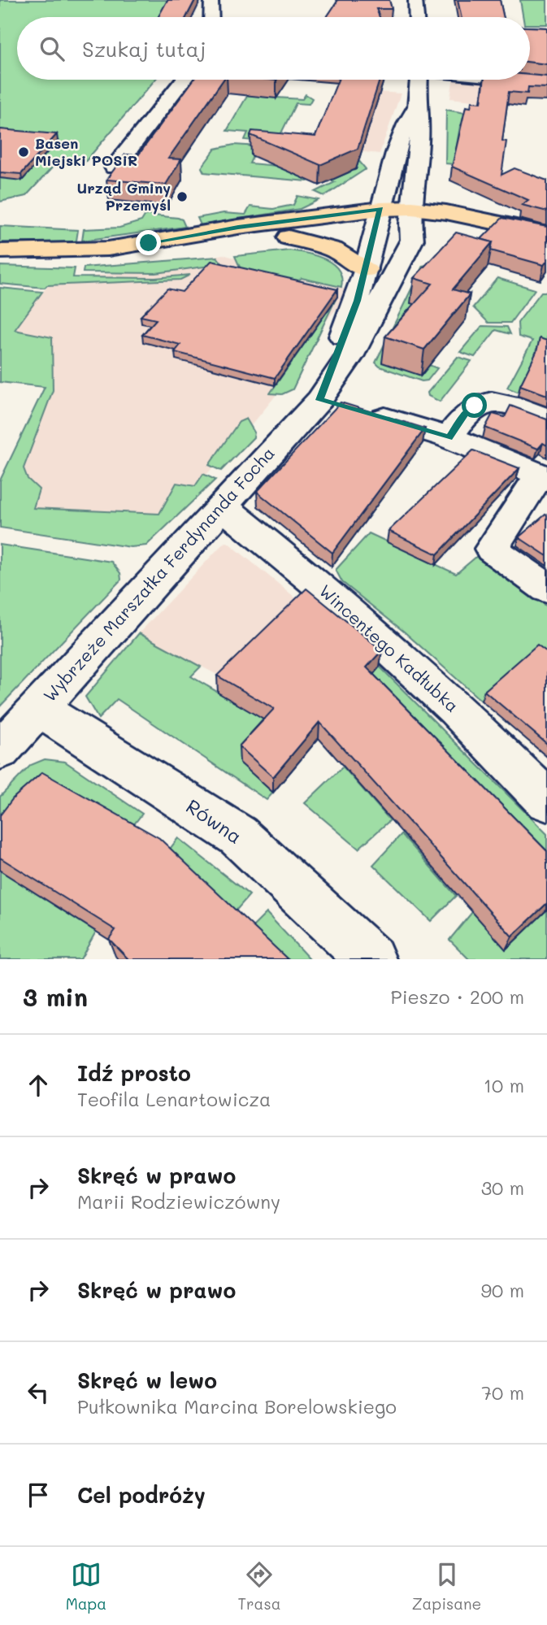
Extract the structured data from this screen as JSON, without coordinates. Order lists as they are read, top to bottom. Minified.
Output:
{"streets":{"street":["Wybrzeże Marszałka Ferdynanda Focha","Wincentego Kadłubka","Równa"]},"crossings":[["Wybrzeże Marszałka Ferdynanda Focha","Wincentego Kadłubka"],["Wybrzeże Marszałka Ferdynanda Focha","Równa"]],"places":["Basen Miejski POSiR","Urząd Gminy Przemyśl"],"page":{"search":"Szukaj tutaj","heading":["3 min","Pieszo · 200 m"],"list":[["Idź prosto","Teofila Lenartowicza","10 m"],["Skręć w prawo","Marii Rodziewiczówny","30 m"],["Skręć w prawo","90 m"],["Skręć w lewo","Pułkownika Marcina Borelowskiego","70 m"],"Cel podróży"],"nav":["Mapa","Trasa","Zapisane"]}}
